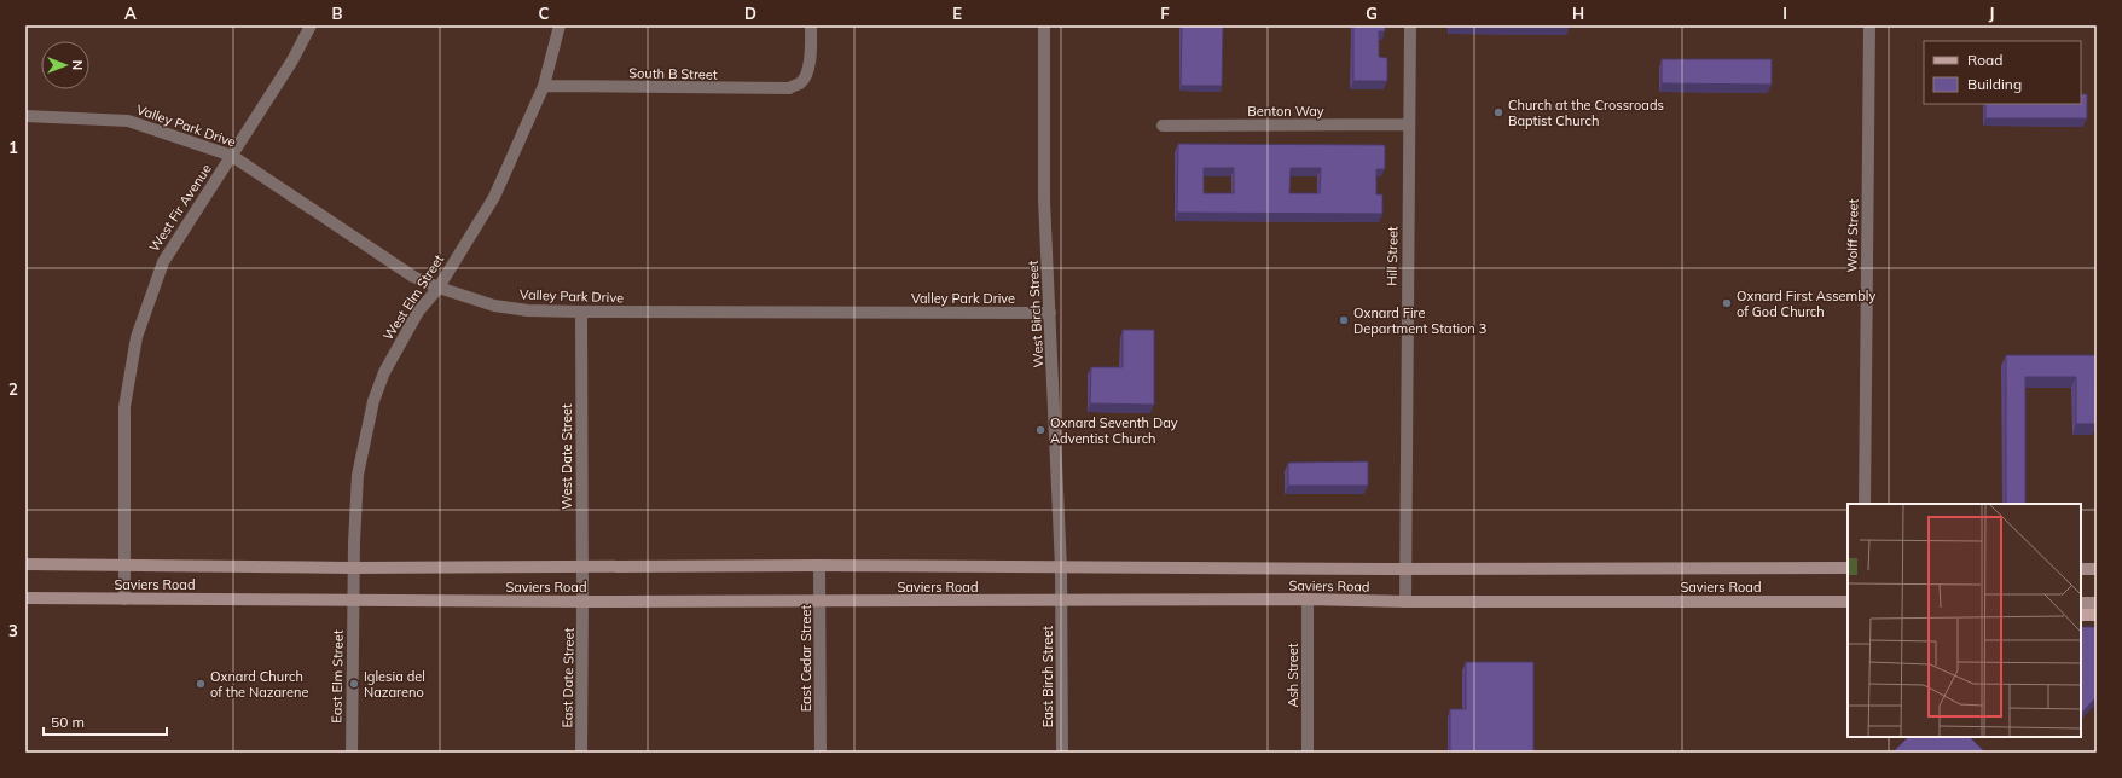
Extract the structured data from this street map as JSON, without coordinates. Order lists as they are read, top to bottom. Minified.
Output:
{"streets":{"main road":["Saviers Road"],"street":["South B Street","Benton Way","Valley Park Drive","West Fir Avenue","Wolff Street","Hill Street","West Elm Street","West Birch Street","West Date Street","East Cedar Street","Ash Street","East Elm Street","East Birch Street","East Date Street"]},"crossings":[["South B Street","West Elm Street"],["Benton Way","Hill Street"],["Valley Park Drive","West Fir Avenue"],["Valley Park Drive","West Elm Street"],["Valley Park Drive","West Birch Street"],["Valley Park Drive","West Date Street"],["West Fir Avenue","Saviers Road"],["Hill Street","Saviers Road"],["West Elm Street","Saviers Road"],["West Elm Street","East Elm Street"],["West Birch Street","Saviers Road"],["West Birch Street","East Birch Street"],["West Date Street","Saviers Road"],["West Date Street","East Date Street"],["Saviers Road","East Cedar Street"],["Saviers Road","Ash Street"],["Saviers Road","East Elm Street"],["Saviers Road","East Birch Street"],["Saviers Road","East Date Street"]],"places":["Church at the Crossroads Baptist Church","Oxnard First Assembly of God Church","Oxnard Fire Department Station 3","Oxnard Seventh Day Adventist Church","Oxnard Church of the Nazarene","Iglesia del Nazareno"],"legend":["Road","Building"],"scale_bar":"50 m","north":"right","grid":{"columns":["A","B","C","D","E","F","G","H","I","J"],"rows":["1","2","3"]}}
